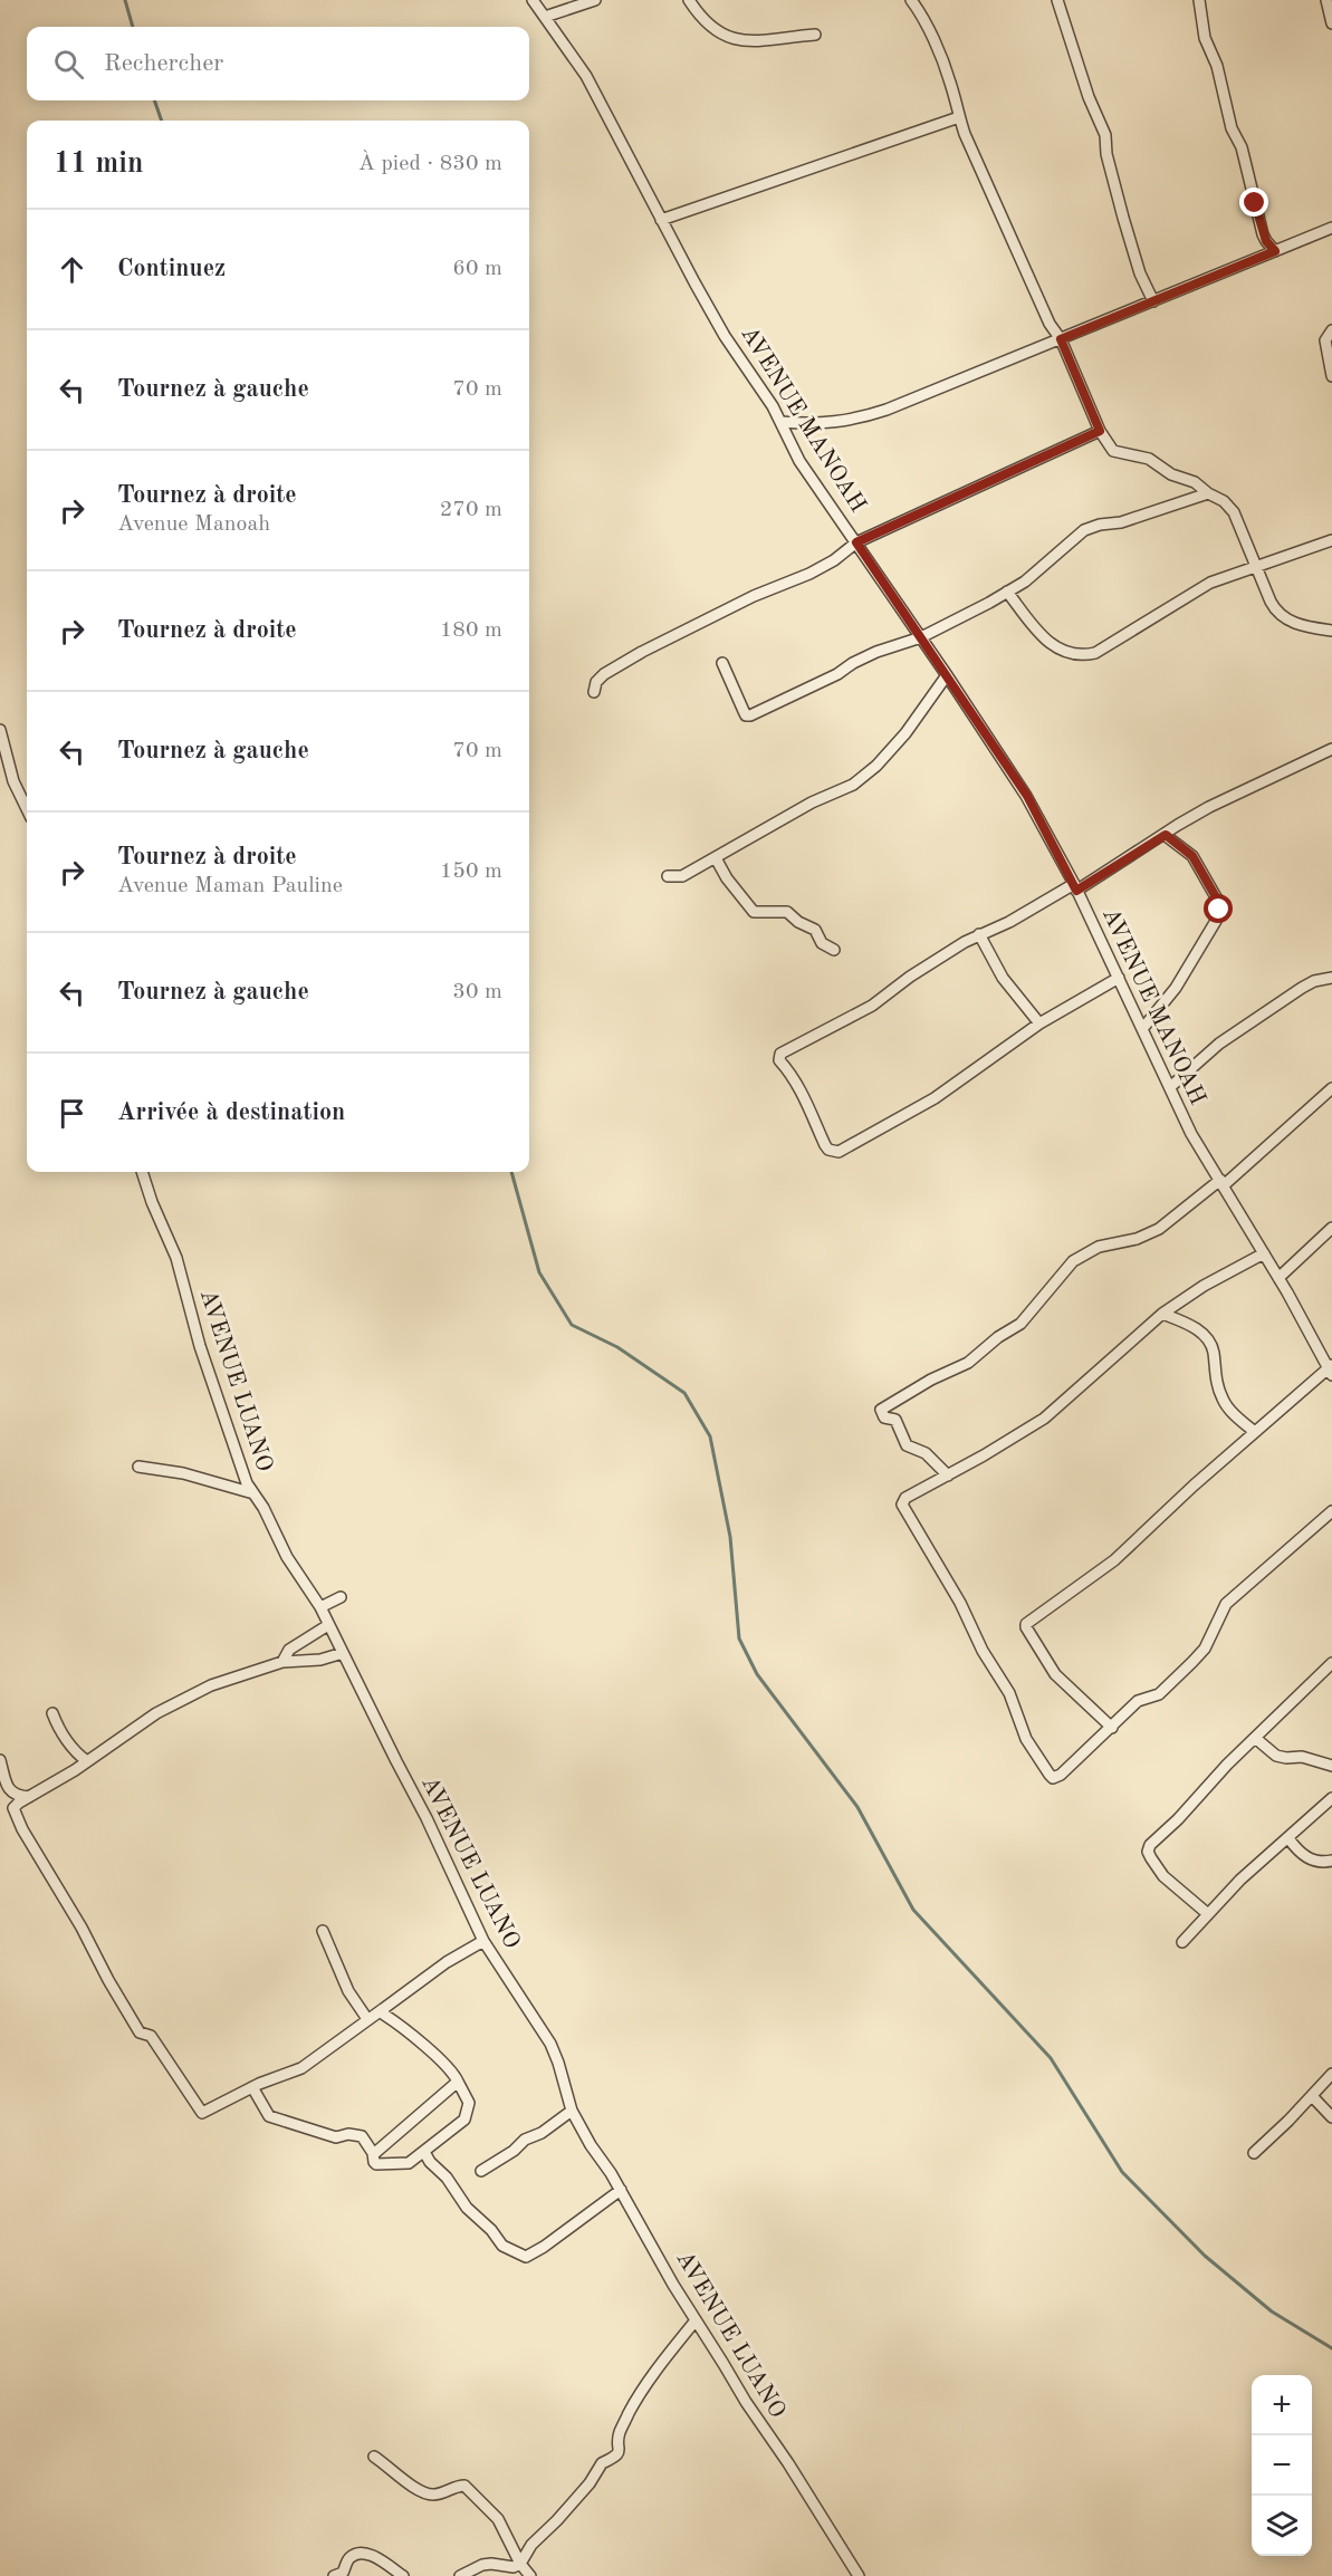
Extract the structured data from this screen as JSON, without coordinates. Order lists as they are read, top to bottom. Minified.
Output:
{"streets":{"street":["AVENUE MANOAH","AVENUE LUANO"]},"page":{"search":"Rechercher","heading":["11 min","À pied · 830 m"],"list":[["Continuez","60 m"],["Tournez à gauche","70 m"],["Tournez à droite","Avenue Manoah","270 m"],["Tournez à droite","180 m"],["Tournez à gauche","70 m"],["Tournez à droite","Avenue Maman Pauline","150 m"],["Tournez à gauche","30 m"],"Arrivée à destination"],"map_buttons":["+","−"]}}
